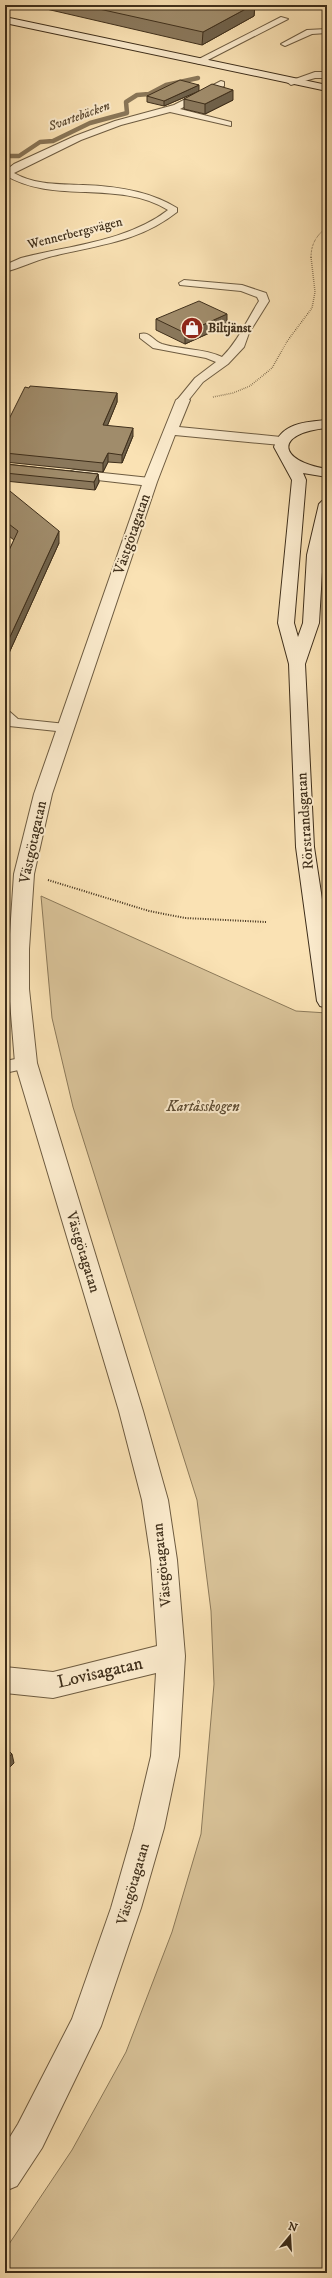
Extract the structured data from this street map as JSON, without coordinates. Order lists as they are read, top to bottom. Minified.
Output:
{"streets":{"street":["Västgötagatan","Rörstrandsgatan","Lovisagatan"],"lane":["Wennerbergsvägen"]},"crossings":[["Västgötagatan","Lovisagatan"]],"water":["Svartebäcken"],"parks":["Kartåsskogen"],"places":{"shop":["Biltjänst"]},"north":"top"}
